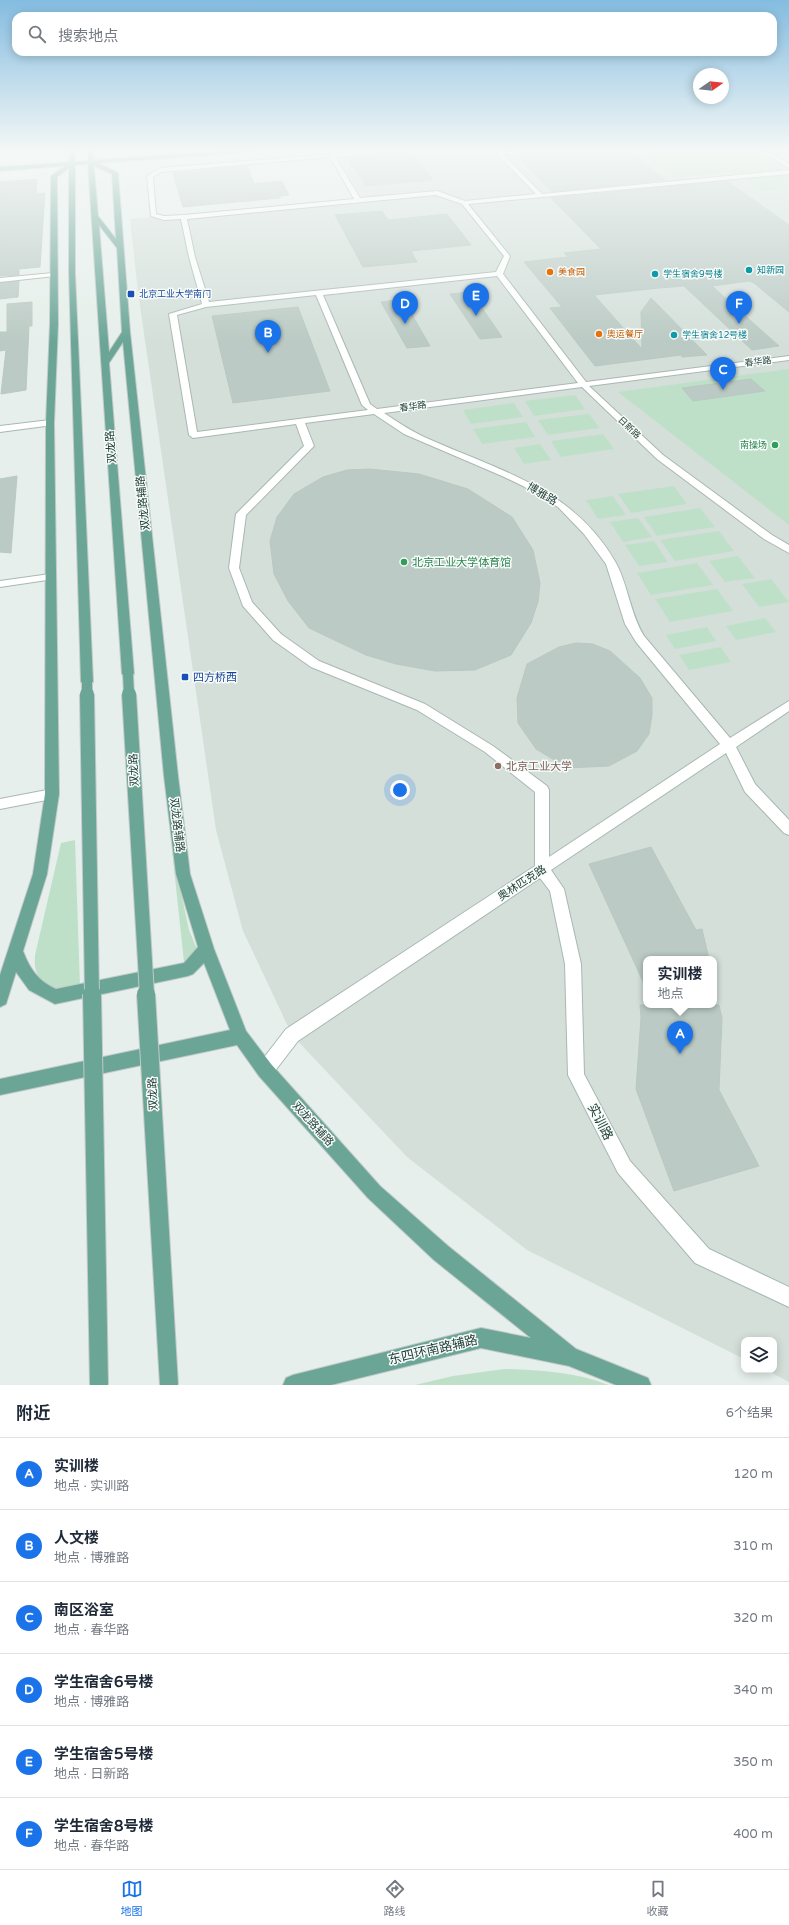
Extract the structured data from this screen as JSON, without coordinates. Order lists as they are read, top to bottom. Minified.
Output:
{"streets":{"main road":["双龙路","双龙路辅路","东四环南路辅路"],"street":["春华路","日新路","博雅路","奥林匹克路","实训路"]},"crossings":[["春华路","日新路"],["春华路","博雅路"],["博雅路","奥林匹克路"],["双龙路辅路","奥林匹克路"],["双龙路辅路","东四环南路辅路"],["奥林匹克路","实训路"]],"places":{"other":["知新园","美食园","学生宿舍9号楼","奥运餐厅","学生宿舍12号楼","南操场","北京工业大学体育馆","北京工业大学"],"transit":["北京工业大学南门","四方桥西"]},"north":"right","page":{"search":"搜索地点","pins":["E","D","F","B","C","A"],"popup":["实训楼","地点"],"heading":["附近","6个结果"],"list":[{"mark":"A","name":"实训楼","note":"地点 · 实训路","value":"120 m"},{"mark":"B","name":"人文楼","note":"地点 · 博雅路","value":"310 m"},{"mark":"C","name":"南区浴室","note":"地点 · 春华路","value":"320 m"},{"mark":"D","name":"学生宿舍6号楼","note":"地点 · 博雅路","value":"340 m"},{"mark":"E","name":"学生宿舍5号楼","note":"地点 · 日新路","value":"350 m"},{"mark":"F","name":"学生宿舍8号楼","note":"地点 · 春华路","value":"400 m"}],"nav":["地图","路线","收藏"]}}
